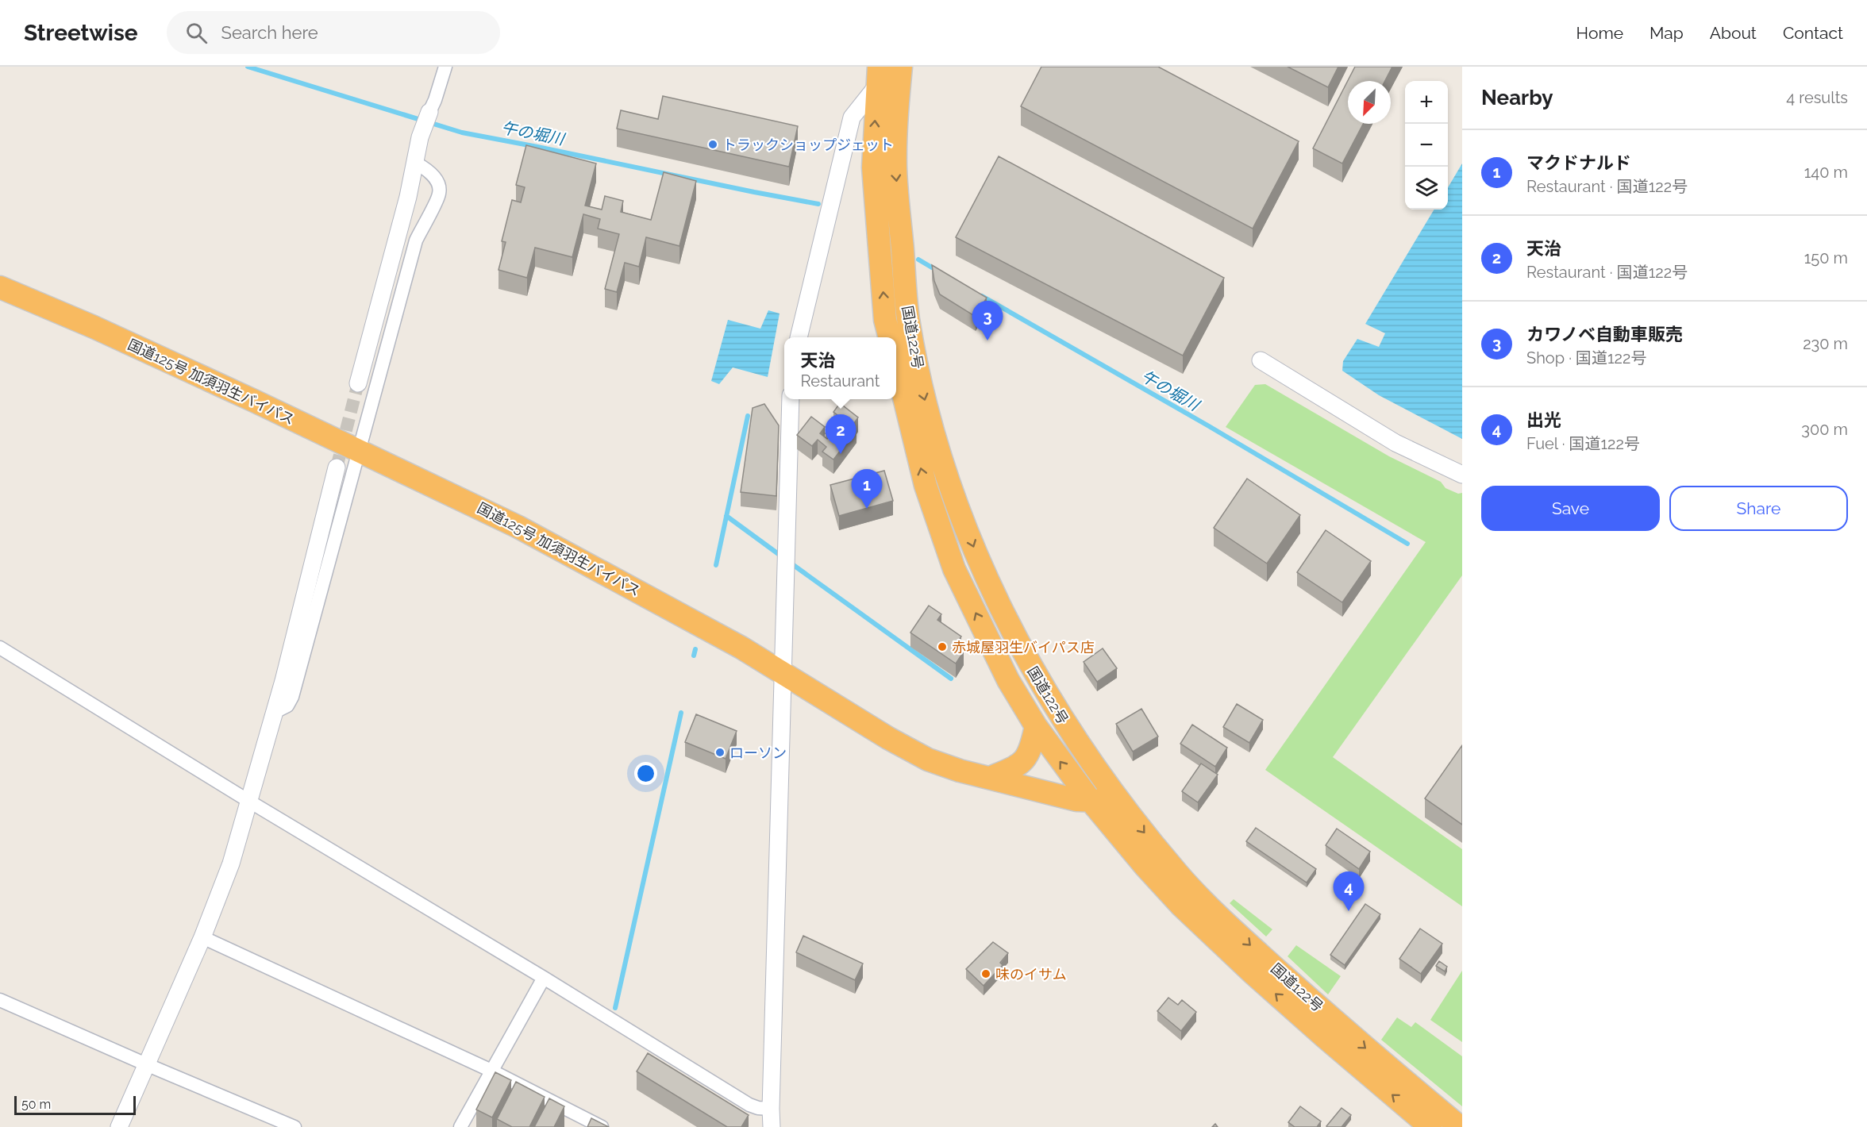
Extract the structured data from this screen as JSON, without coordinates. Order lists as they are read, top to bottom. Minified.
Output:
{"streets":{"highway":["国道122号","国道125号 加須羽生バイパス"]},"crossings":[["国道122号","国道125号 加須羽生バイパス"]],"water":["午の堀川"],"places":["トラックショップジェット","赤城屋羽生バイパス店","ローソン","味のイサム"],"scale_bar":"50 m","north":"bottom left","page":{"header":"Streetwise","search":"Search here","nav":["Home","Map","About","Contact"],"heading":["Nearby","4 results"],"map_buttons":["+","−"],"list":[{"mark":"1","name":"マクドナルド","note":"Restaurant · 国道122号","value":"140 m"},{"mark":"2","name":"天治","note":"Restaurant · 国道122号","value":"150 m"},{"mark":"3","name":"カワノベ自動車販売","note":"Shop · 国道122号","value":"230 m"},{"mark":"4","name":"出光","note":"Fuel · 国道122号","value":"300 m"}],"pins":["3","2","1","4"],"popup":["天治","Restaurant"],"buttons":["Save","Share"],"scale":"50 m"}}
